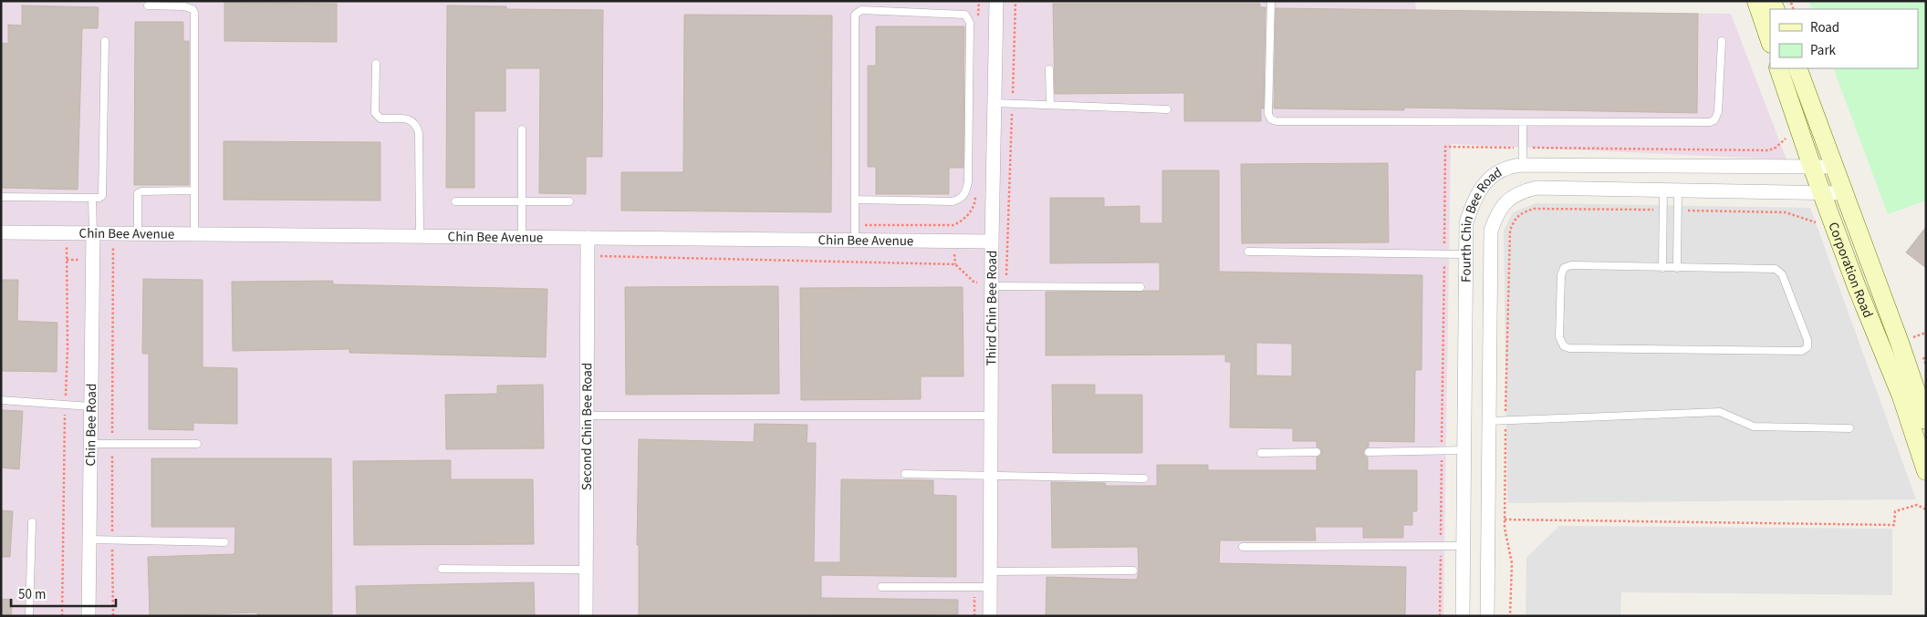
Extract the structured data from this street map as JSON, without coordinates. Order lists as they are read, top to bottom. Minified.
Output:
{"streets":{"main road":["Corporation Road"],"street":["Fourth Chin Bee Road","Chin Bee Avenue","Third Chin Bee Road","Chin Bee Road","Second Chin Bee Road"]},"crossings":[["Fourth Chin Bee Road","Corporation Road"],["Chin Bee Avenue","Third Chin Bee Road"],["Chin Bee Avenue","Chin Bee Road"],["Chin Bee Avenue","Second Chin Bee Road"]],"legend":["Road","Park"],"scale_bar":"50 m"}
